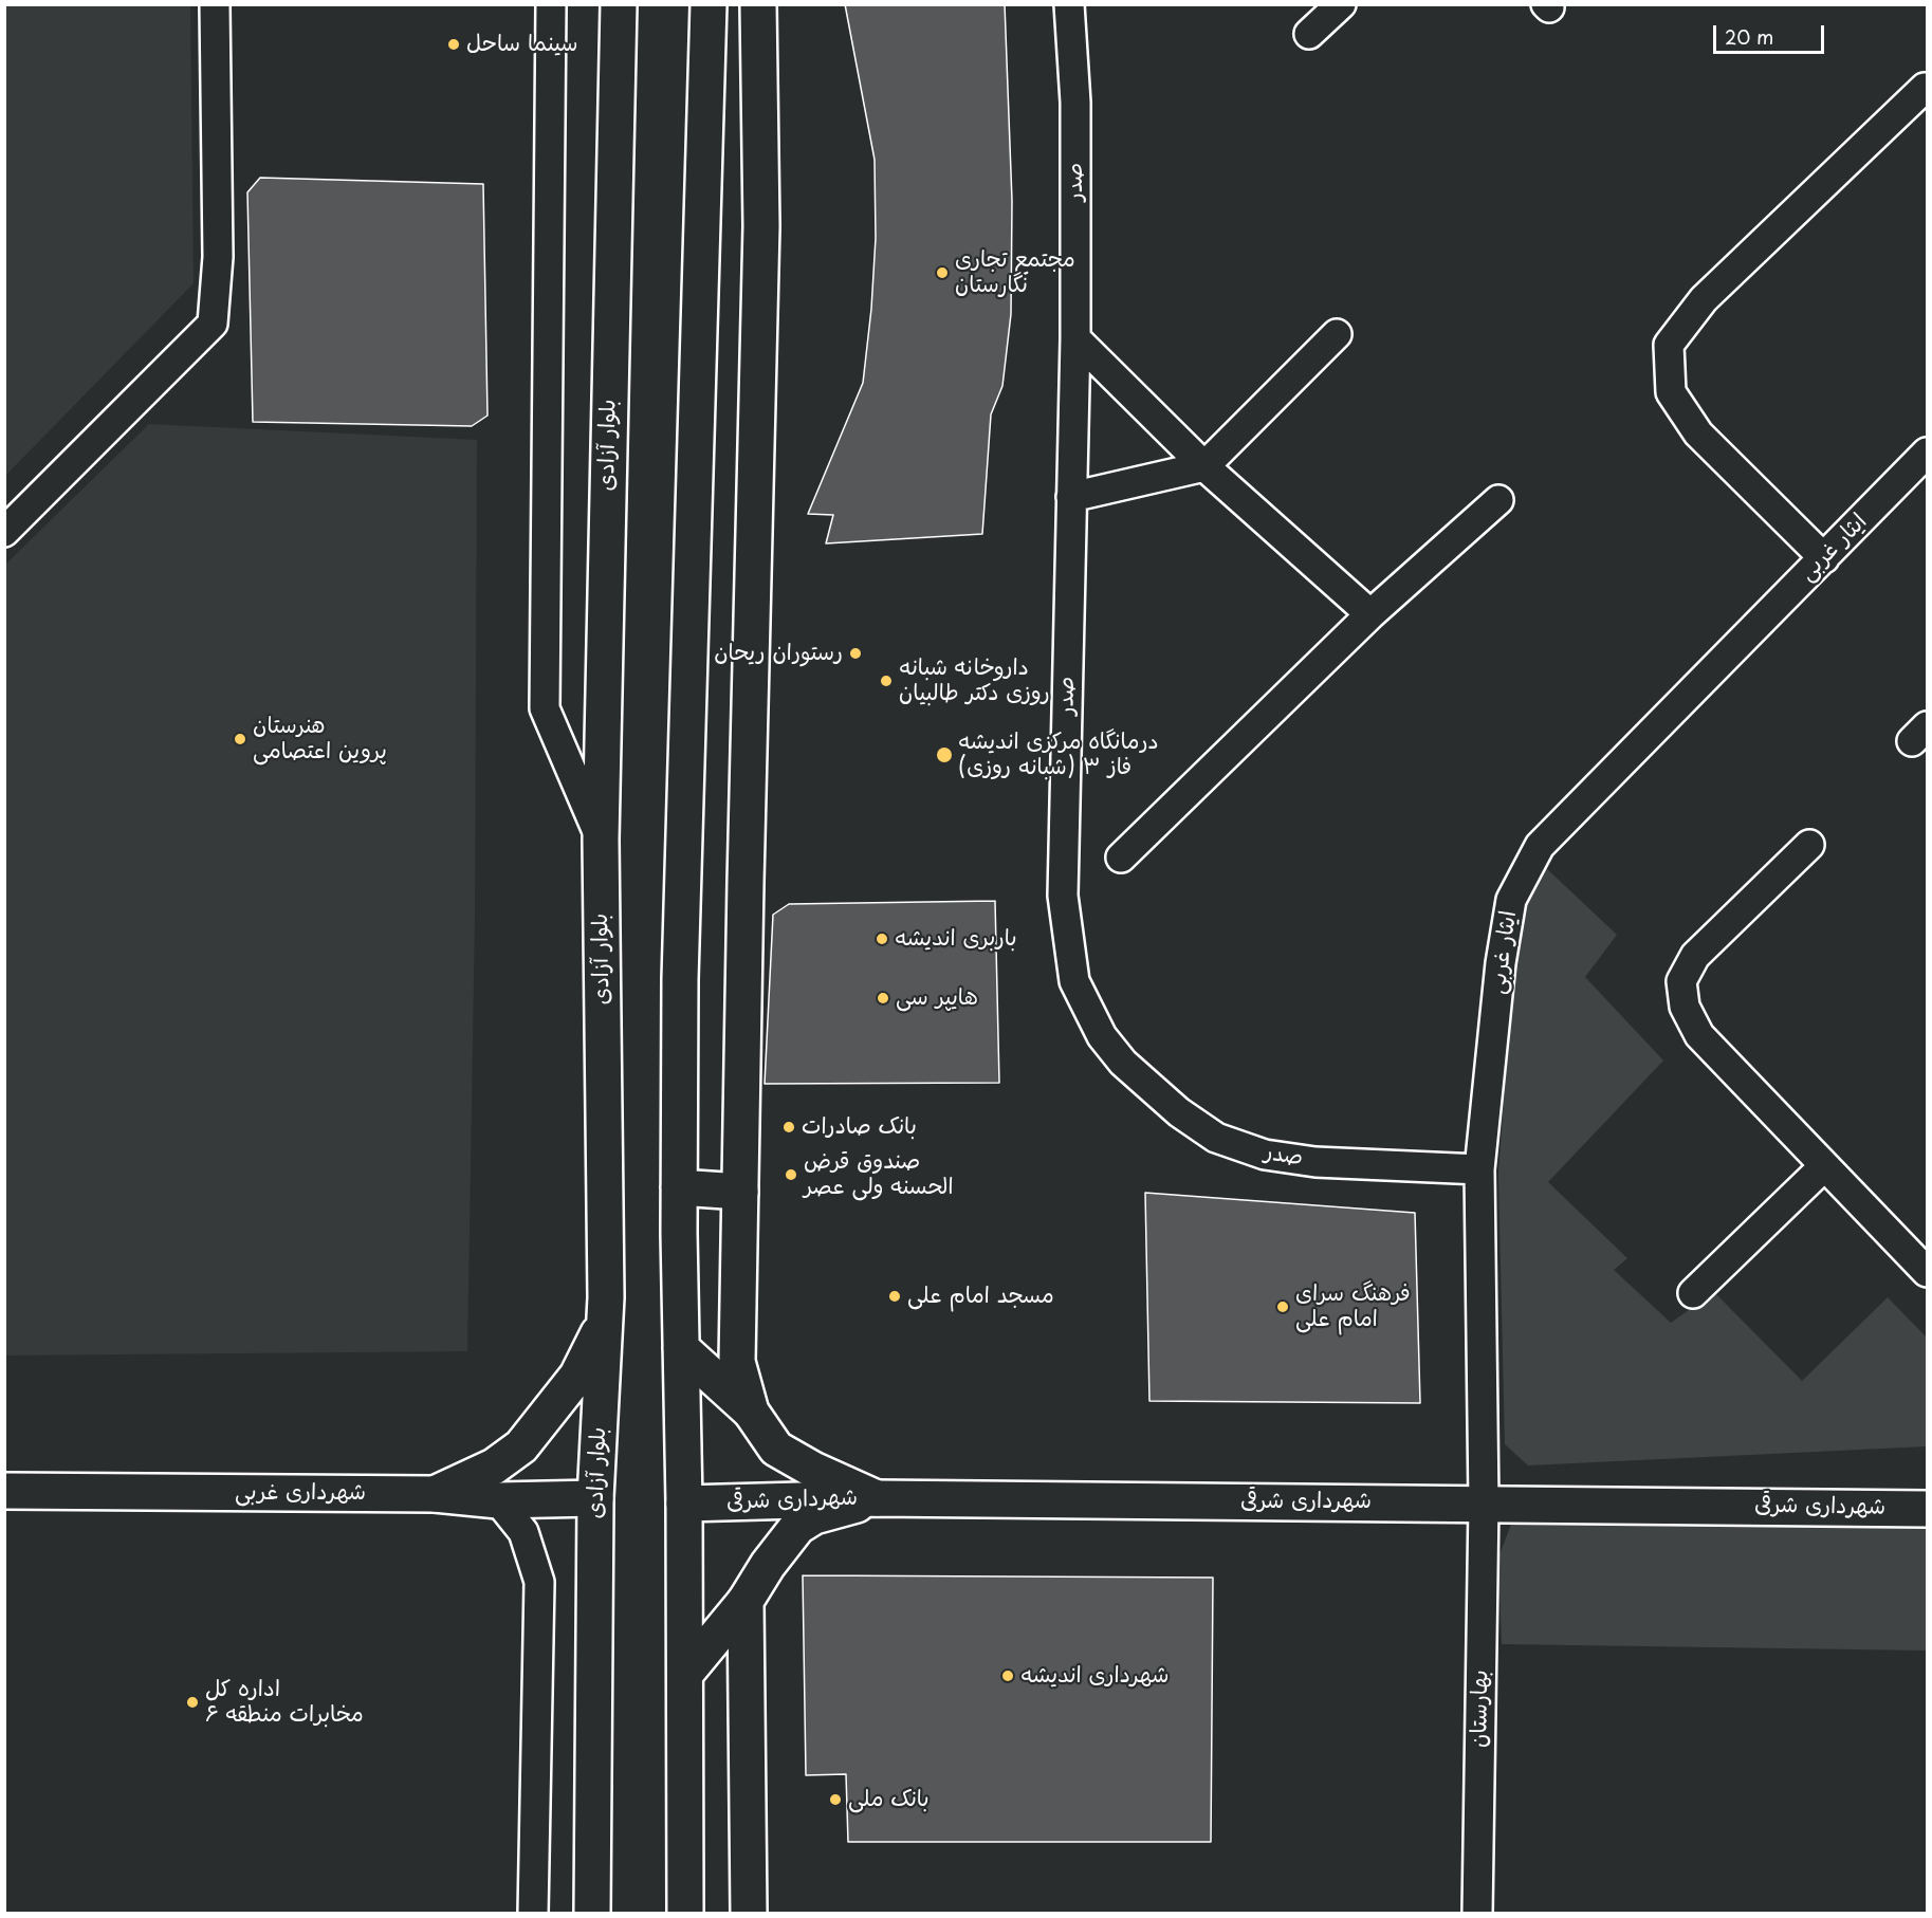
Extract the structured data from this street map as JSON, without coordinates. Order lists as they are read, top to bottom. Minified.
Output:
{"streets":{"main road":["بلوار آزادی","شهرداری غربی","شهرداری شرقی"],"street":["صدر","ایثار غربی","بهارستان"]},"crossings":[["صدر","ایثار غربی"],["بلوار آزادی","شهرداری غربی"],["ایثار غربی","شهرداری شرقی"],["ایثار غربی","بهارستان"],["شهرداری شرقی","بهارستان"]],"places":["سینما ساحل","مجتمع تجاری نگارستان","رستوران ریحان","داروخانه شبانه روزی دکتر طالبیان","هنرستان پروین اعتصامی","درمانگاه مرکزی اندیشه فاز ۳ (شبانه روزی)","باربری اندیشه","هایپر سی","بانک صادرات","صندوق قرض الحسنه ولی عصر","مسجد امام علی","فرهنگ سرای امام علی","شهرداری اندیشه","اداره کل مخابرات منطقه ۶","بانک ملی"],"scale_bar":"20 m"}
